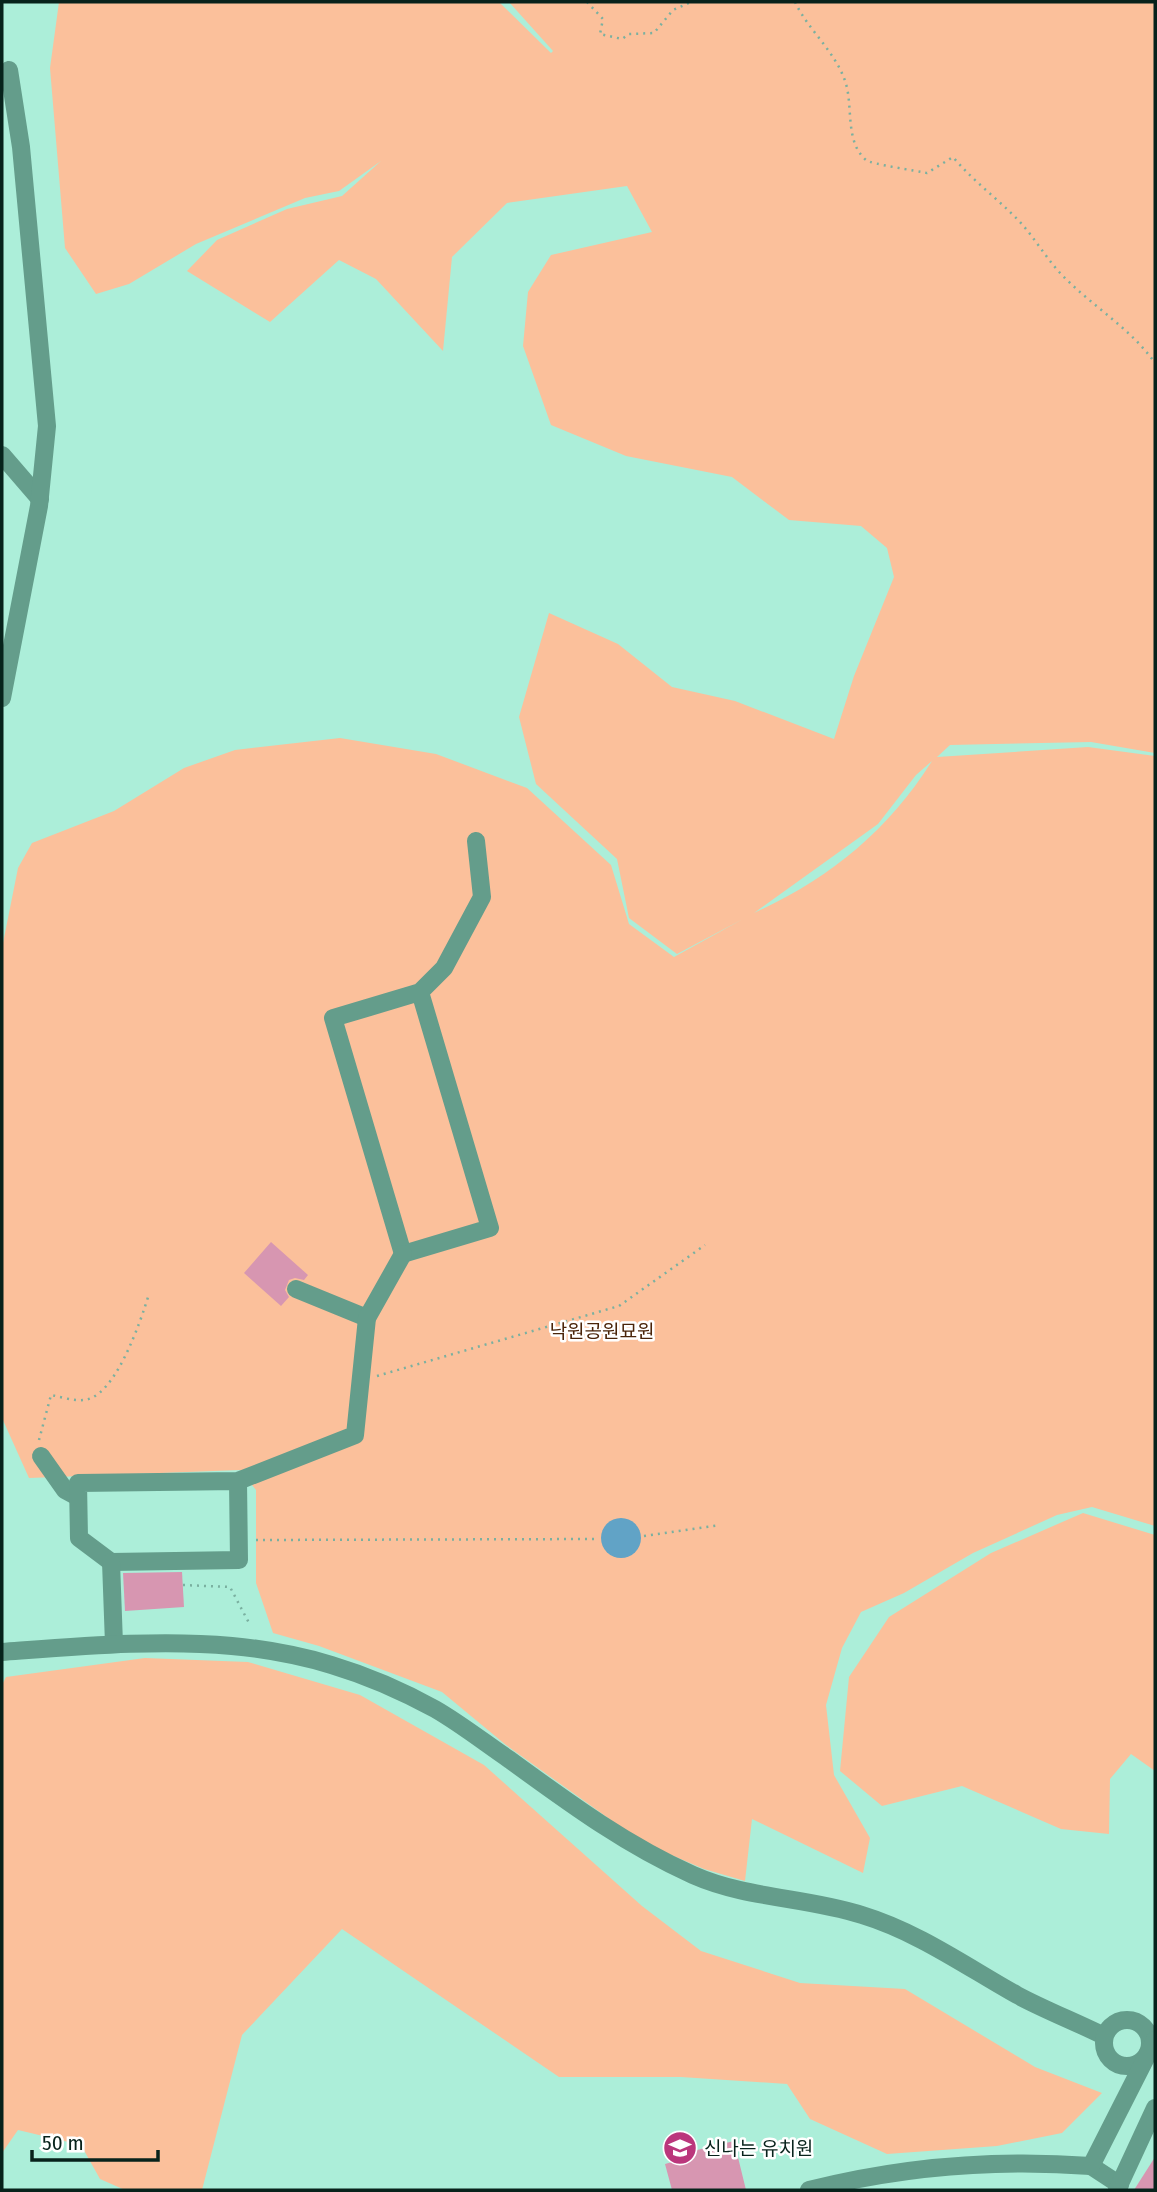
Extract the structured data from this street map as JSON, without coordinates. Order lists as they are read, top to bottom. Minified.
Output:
{"parks":["낙원공원묘원"],"places":{"school or university":["신나는 유치원"]},"scale_bar":"50 m"}
